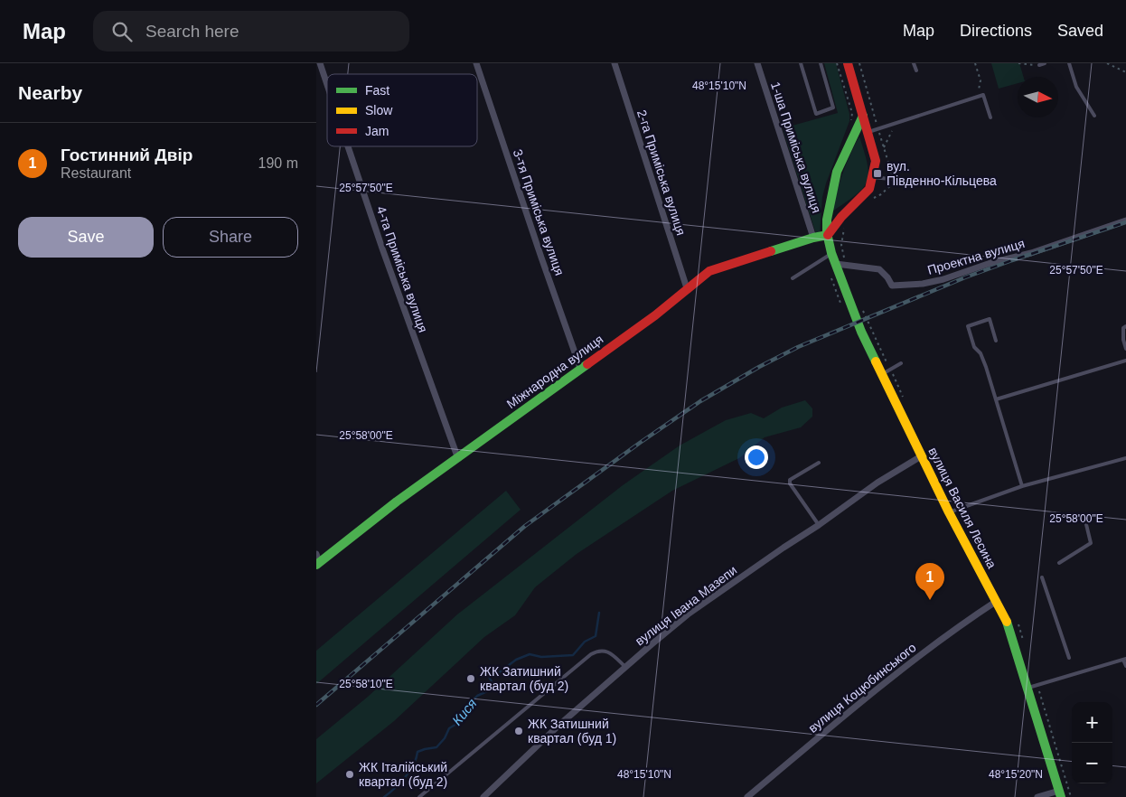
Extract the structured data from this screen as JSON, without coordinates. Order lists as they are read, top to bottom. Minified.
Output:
{"streets":{"street":["1-ша Приміська вулиця","2-га Приміська вулиця","3-тя Приміська вулиця","Проектна вулиця","4-та Приміська вулиця","Міжнародна вулиця","вулиця Василя Лесина","вулиця Івана Мазепи","вулиця Коцюбинського"]},"crossings":[["1-ша Приміська вулиця","Міжнародна вулиця"],["2-га Приміська вулиця","Міжнародна вулиця"],["3-тя Приміська вулиця","Міжнародна вулиця"],["Проектна вулиця","вулиця Василя Лесина"],["4-та Приміська вулиця","Міжнародна вулиця"],["Міжнародна вулиця","вулиця Василя Лесина"],["вулиця Василя Лесина","вулиця Івана Мазепи"],["вулиця Василя Лесина","вулиця Коцюбинського"]],"water":["Кися"],"places":{"transit":["вул. Південно-Кільцева"],"other":["ЖК Затишний квартал (буд 2)","ЖК Затишний квартал (буд 1)","ЖК Італійський квартал (буд 2)"]},"legend":["Fast","Slow","Jam"],"north":"right","page":{"header":"Map","search":"Search here","nav":["Map","Directions","Saved"],"heading":"Nearby","list":[{"mark":"1","name":"Гостинний Двір","note":"Restaurant","value":"190 m"}],"buttons":["Save","Share"],"pins":"1","map_buttons":["+","−"]},"coordinates":["48°15'10\"N","25°57'50\"E","25°58'00\"E","25°58'10\"E","48°15'20\"N"]}
